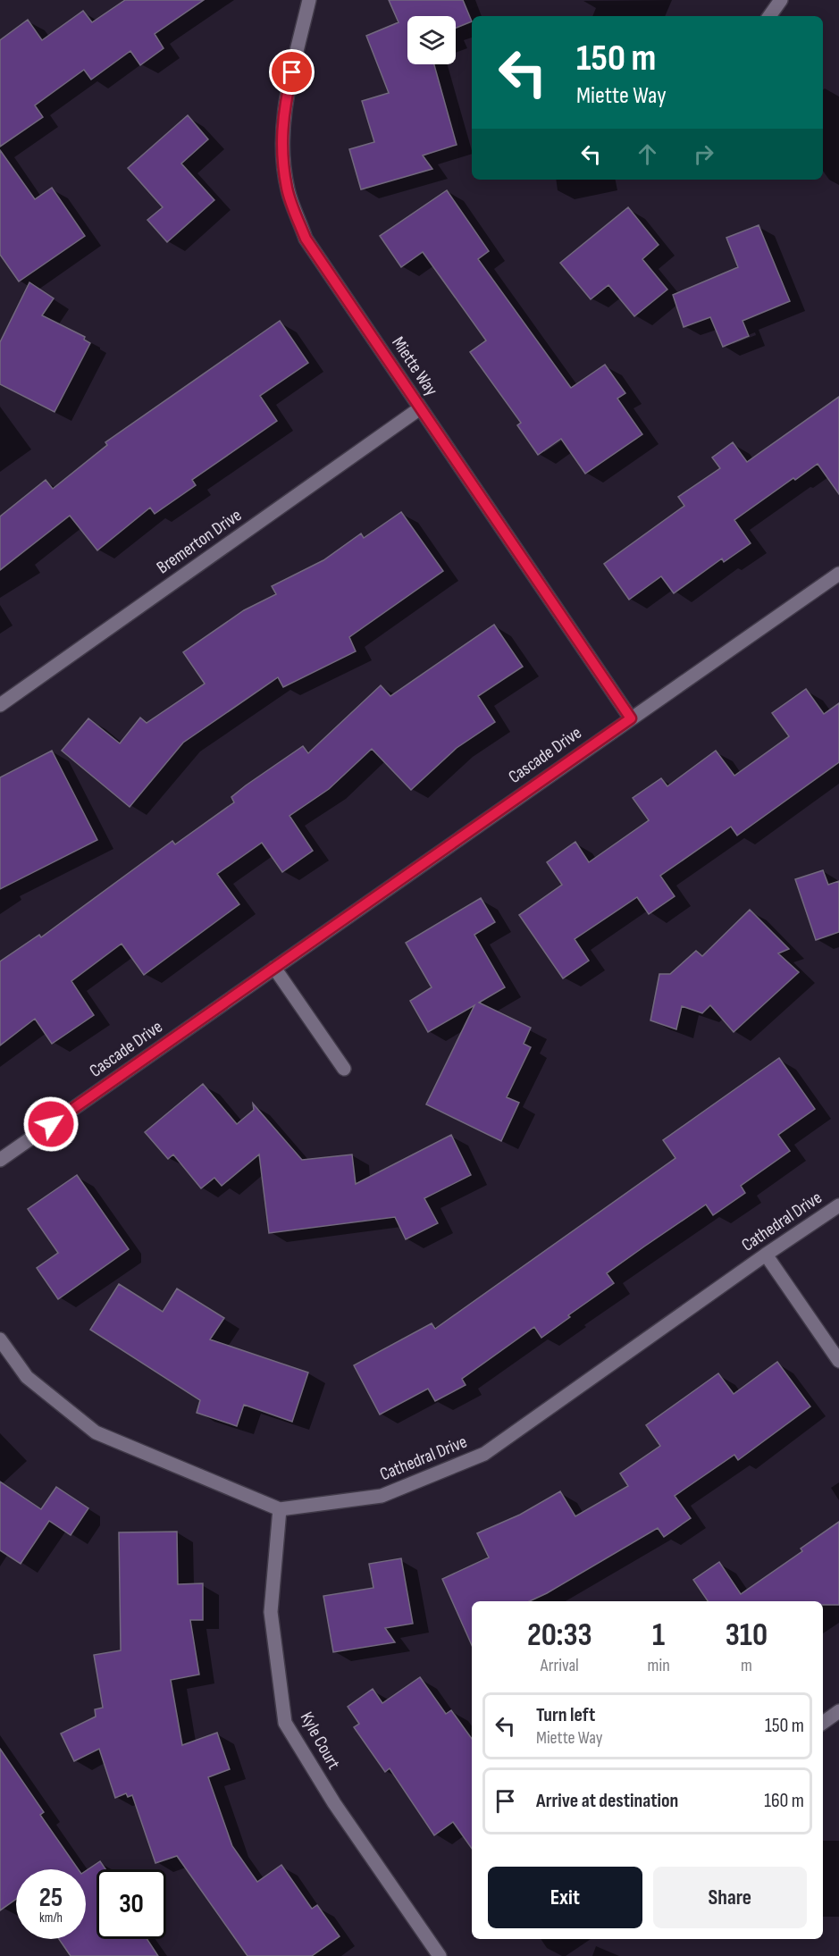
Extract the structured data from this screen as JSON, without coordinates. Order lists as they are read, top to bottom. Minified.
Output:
{"streets":{"street":["Miette Way","Bremerton Drive","Cascade Drive","Cathedral Drive","Kyle Court"]},"crossings":[["Miette Way","Bremerton Drive"],["Miette Way","Cascade Drive"],["Cathedral Drive","Kyle Court"]],"page":{"turn":["150 m","Miette Way"],"eta":["20:33","Arrival","1","min","310","m"],"list":[{"name":"Turn left","note":"Miette Way","value":"150 m"},{"name":"Arrive at destination","value":"160 m"}],"buttons":["Exit","Share"],"speed":"25 km/h","limit":"30"}}
